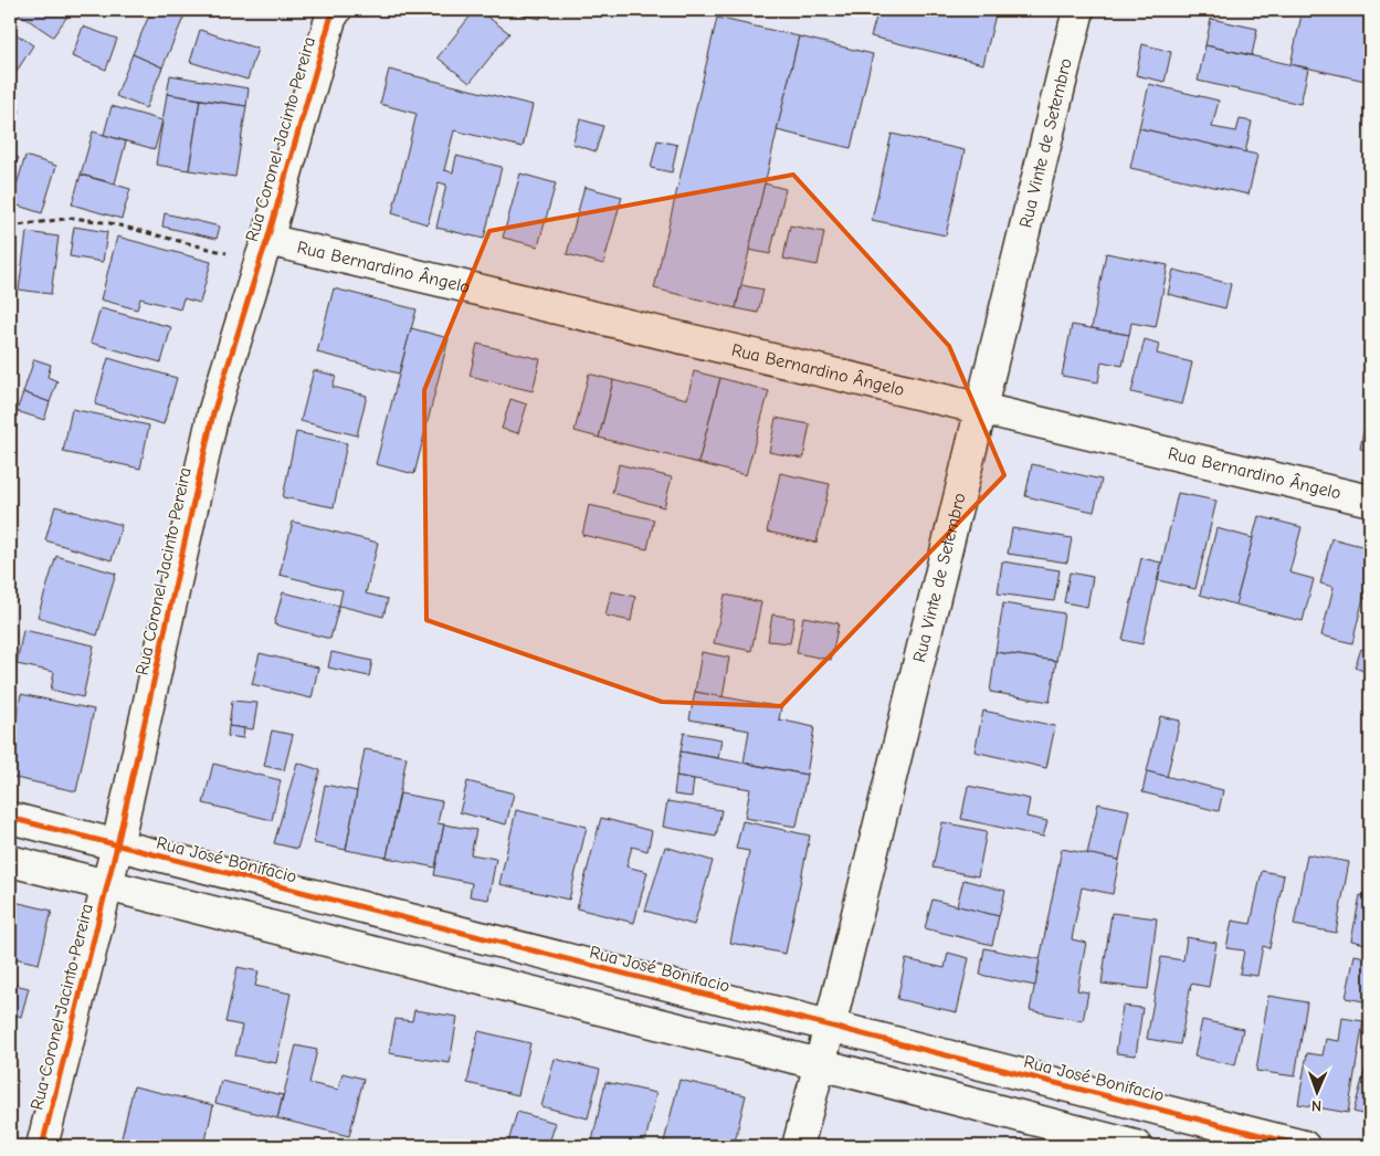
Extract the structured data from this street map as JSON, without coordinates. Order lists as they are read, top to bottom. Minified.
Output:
{"streets":{"street":["Rua Coronel Jacinto Pereira","Rua Vinte de Setembro","Rua Bernardino Ângelo","Rua José Bonifacio"]},"crossings":[["Rua Coronel Jacinto Pereira","Rua Bernardino Ângelo"],["Rua Coronel Jacinto Pereira","Rua José Bonifacio"],["Rua Vinte de Setembro","Rua Bernardino Ângelo"],["Rua Vinte de Setembro","Rua José Bonifacio"]],"north":"bottom"}
